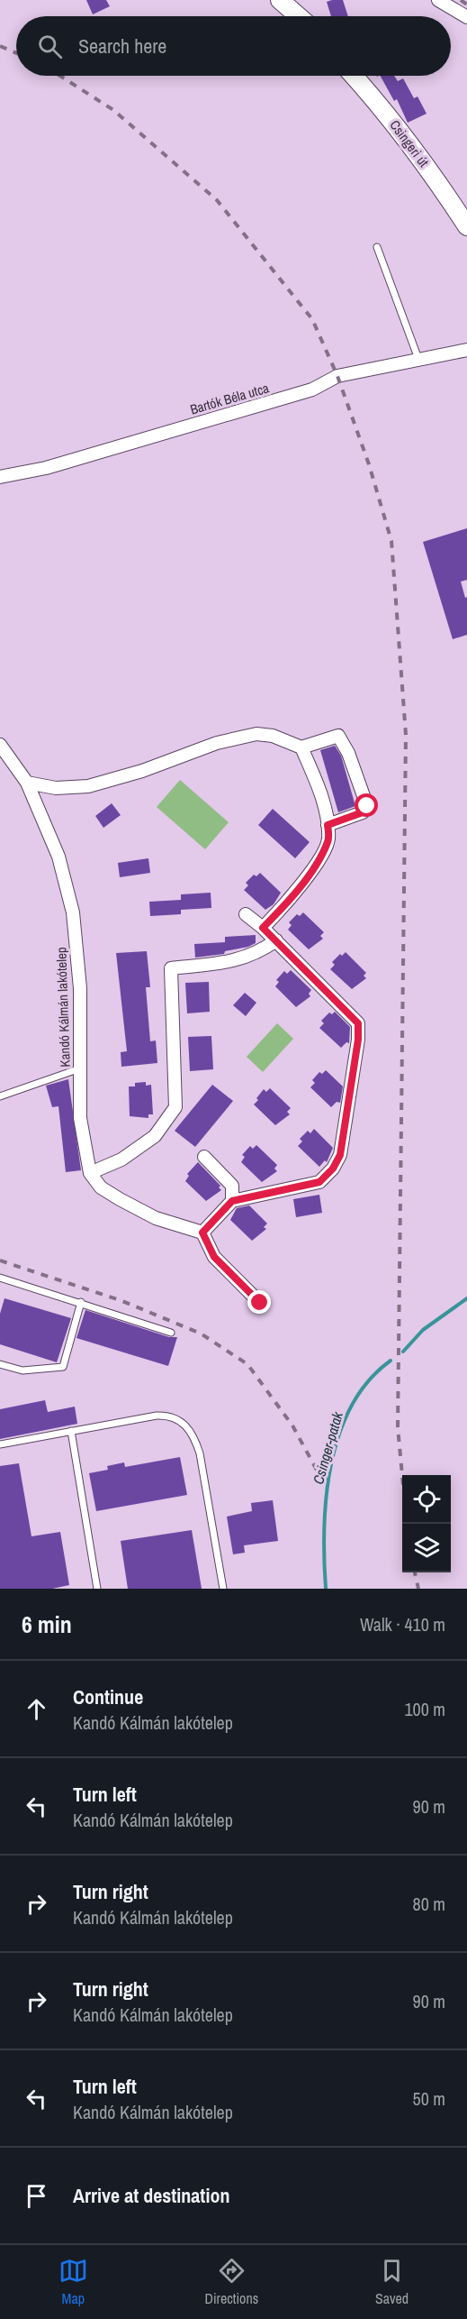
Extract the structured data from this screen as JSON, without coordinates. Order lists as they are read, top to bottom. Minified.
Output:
{"streets":{"main road":["Csingeri út"],"street":["Bartók Béla utca","Kandó Kálmán lakótelep"]},"water":["Csinger-patak"],"page":{"search":"Search here","heading":["6 min","Walk · 410 m"],"list":[["Continue","Kandó Kálmán lakótelep","100 m"],["Turn left","Kandó Kálmán lakótelep","90 m"],["Turn right","Kandó Kálmán lakótelep","80 m"],["Turn right","Kandó Kálmán lakótelep","90 m"],["Turn left","Kandó Kálmán lakótelep","50 m"],"Arrive at destination"],"nav":["Map","Directions","Saved"]}}
